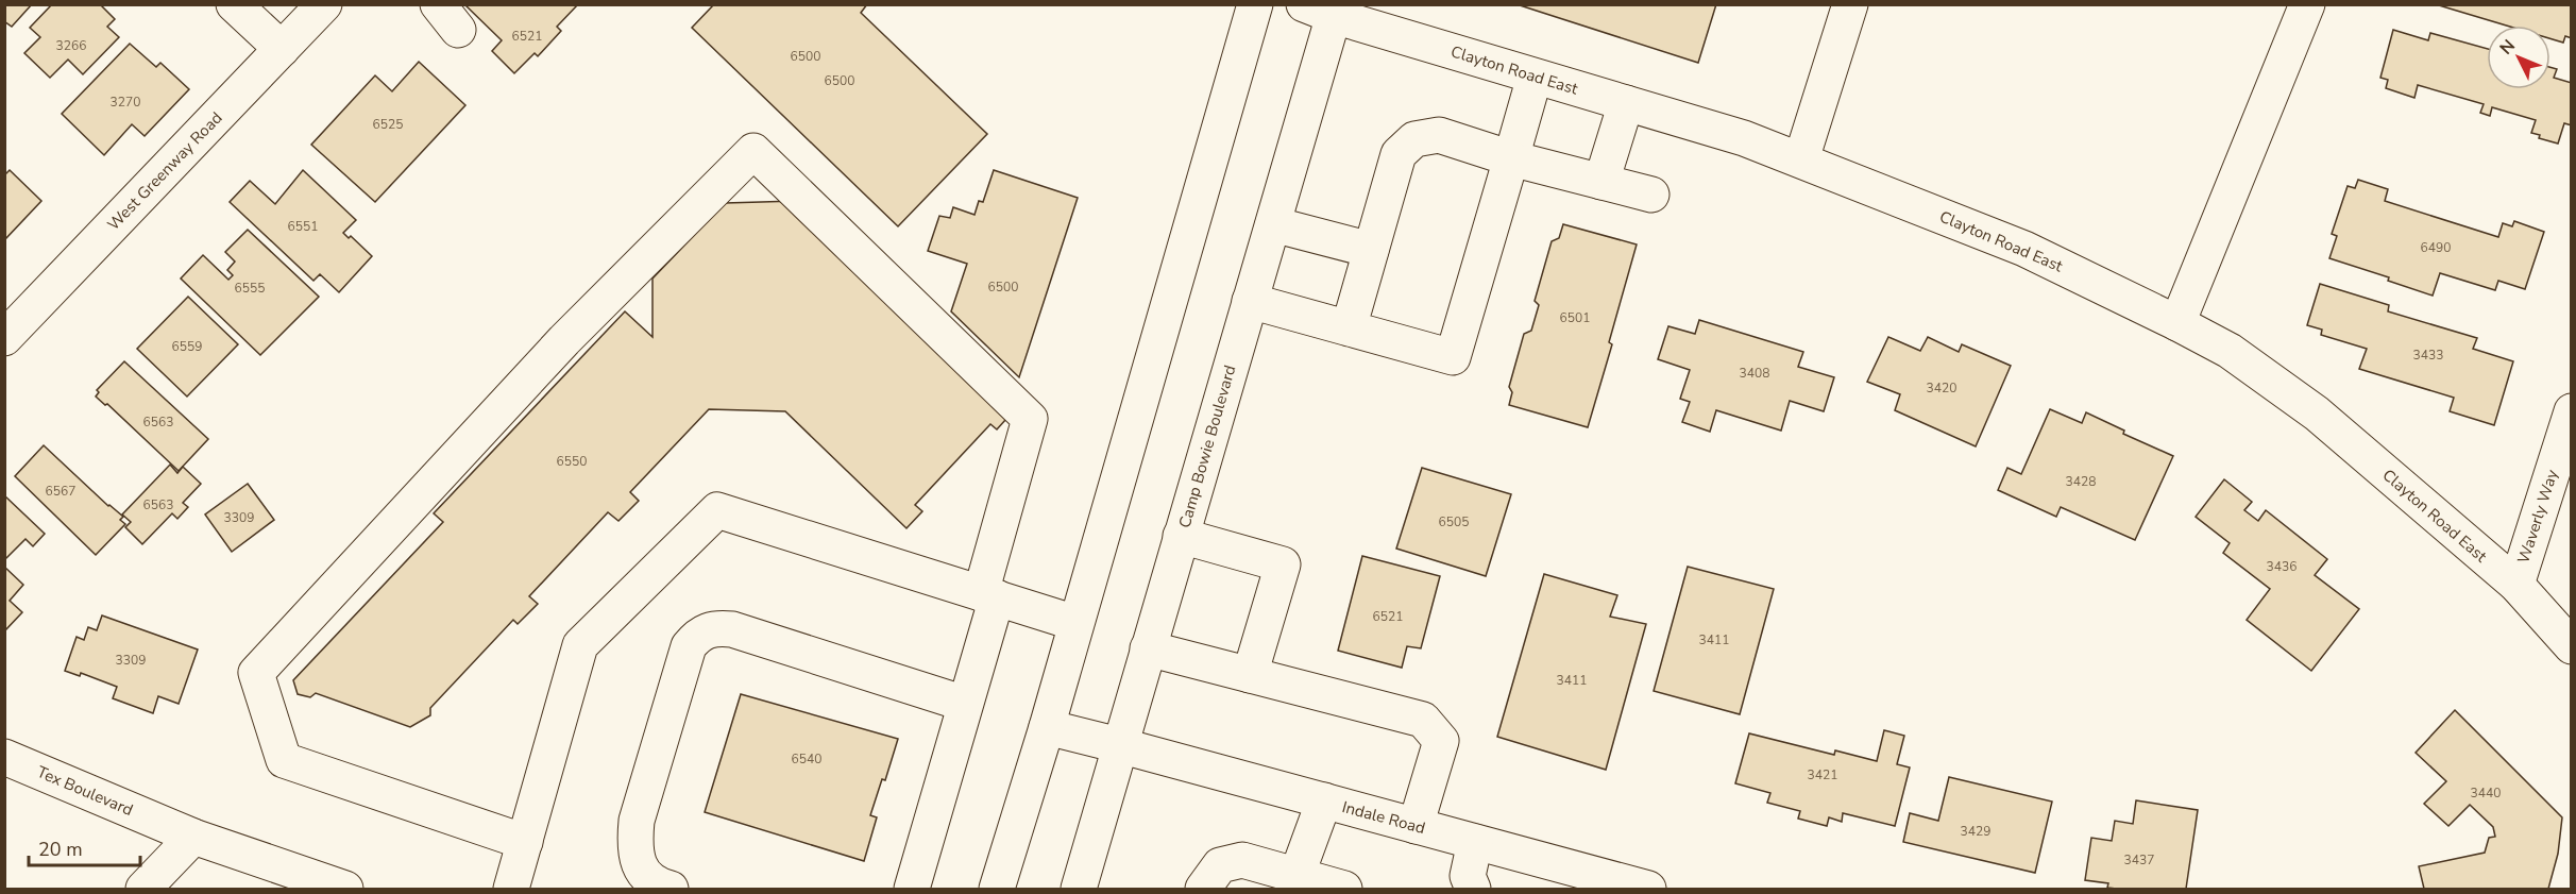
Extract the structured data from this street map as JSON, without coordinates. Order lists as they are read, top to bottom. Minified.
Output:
{"streets":{"street":["Clayton Road East","West Greenway Road","Camp Bowie Boulevard","Waverly Way","Tex Boulevard","Indale Road"]},"crossings":[["Clayton Road East","Camp Bowie Boulevard"],["Clayton Road East","Waverly Way"],["Camp Bowie Boulevard","Indale Road"]],"house_numbers":["6521","3266","6500","6500","3270","6525","6551","6490","6500","6555","6501","6559","3433","3408","3420","6563","6550","3428","6567","6563","3309","6505","3436","6521","3411","3309","3411","6540","3421","3440","3429","3437"],"scale_bar":"20 m","north":"top left"}
